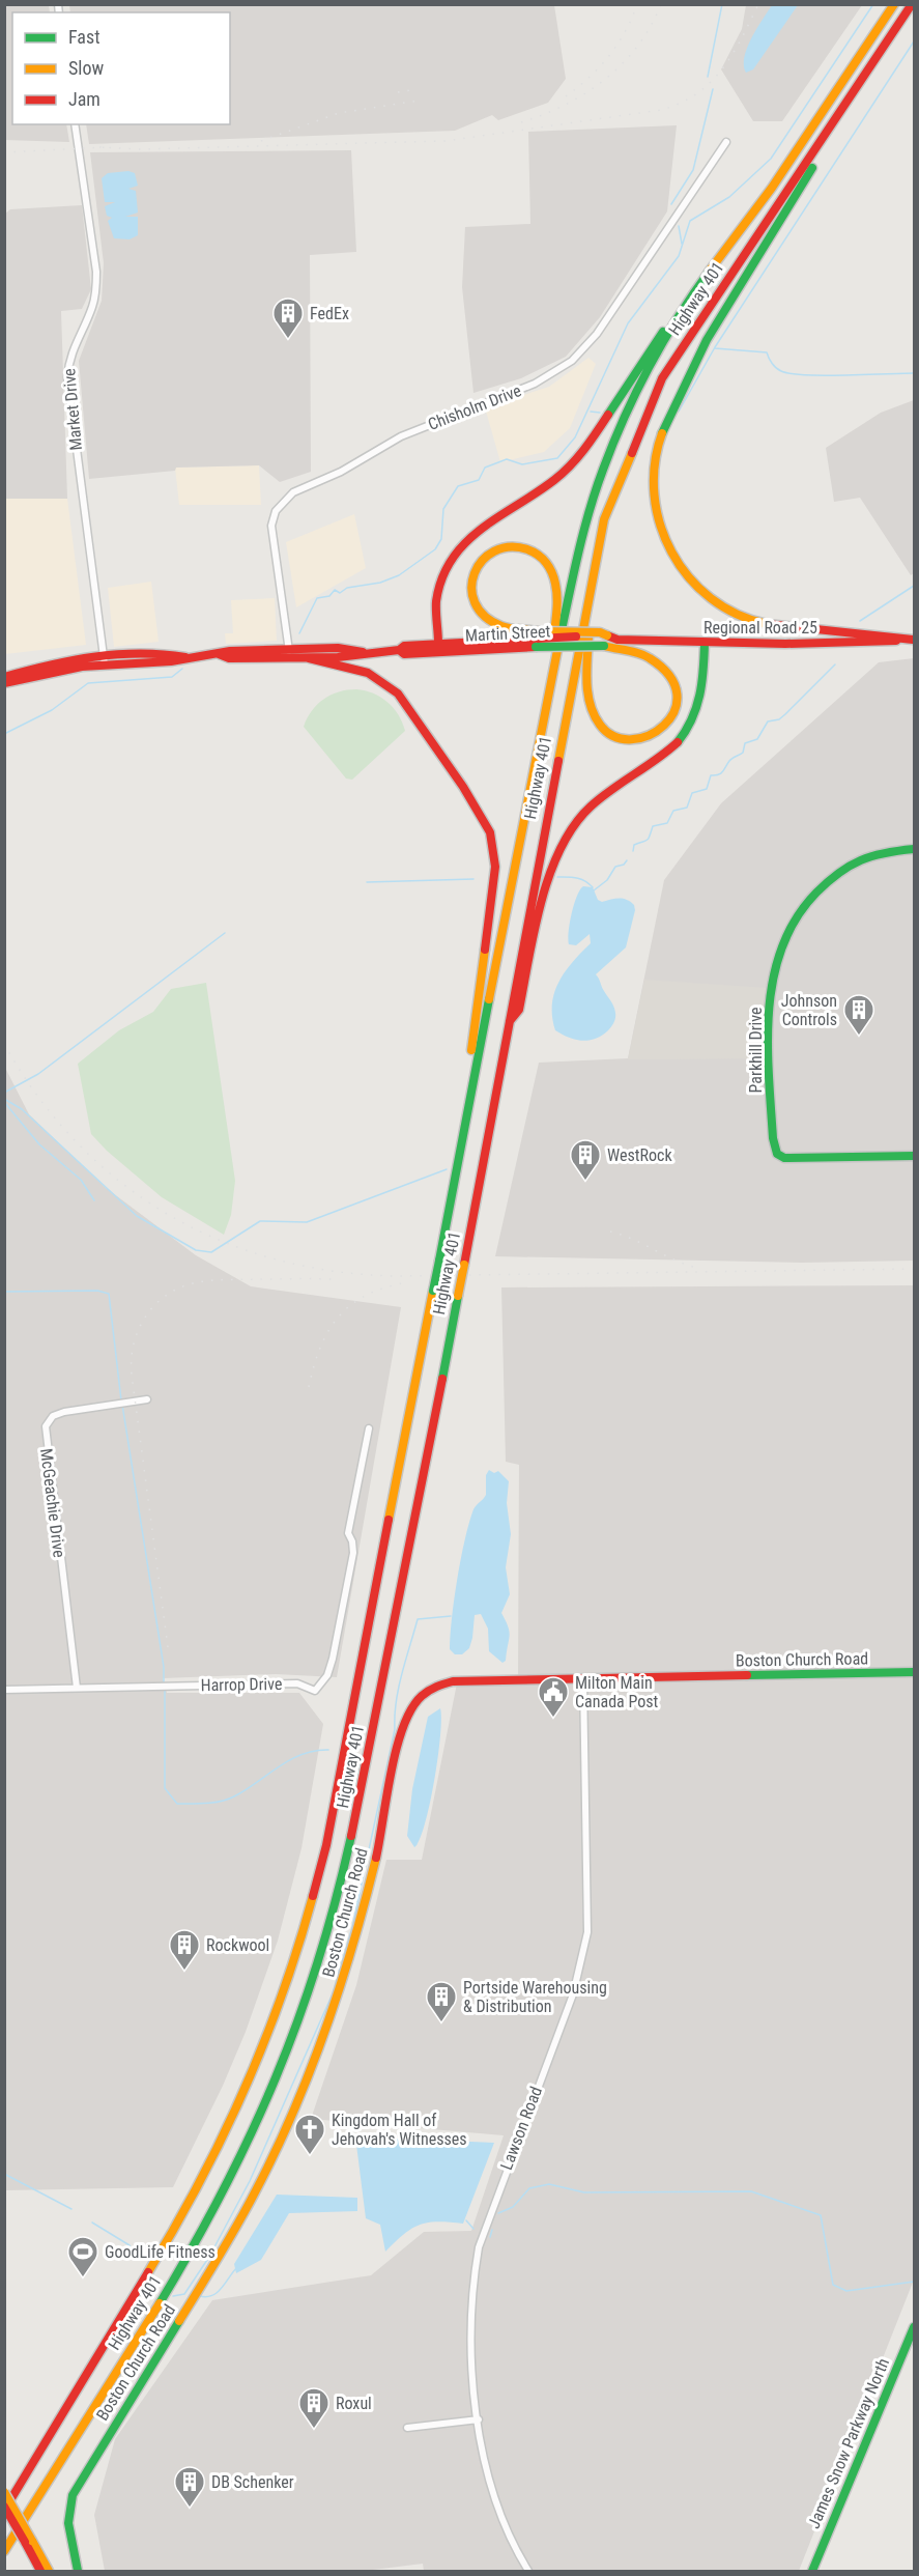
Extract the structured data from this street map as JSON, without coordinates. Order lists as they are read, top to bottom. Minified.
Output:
{"streets":{"main road":["Highway 401","Regional Road 25","Martin Street","Parkhill Drive","Boston Church Road","James Snow Parkway North"],"street":["Chisholm Drive","Market Drive","McGeachie Drive","Harrop Drive","Lawson Road"]},"crossings":[["Chisholm Drive","Martin Street"],["Market Drive","Martin Street"],["Regional Road 25","Martin Street"],["McGeachie Drive","Harrop Drive"],["Boston Church Road","Lawson Road"]],"places":{"building":["FedEx","Johnson Controls","WestRock","Rockwool","Portside Warehousing & Distribution","Roxul","DB Schenker"],"public building":["Milton Main Canada Post"],"church":["Kingdom Hall of Jehovah's Witnesses"],"sports":["GoodLife Fitness"]},"legend":["Fast","Slow","Jam"]}
